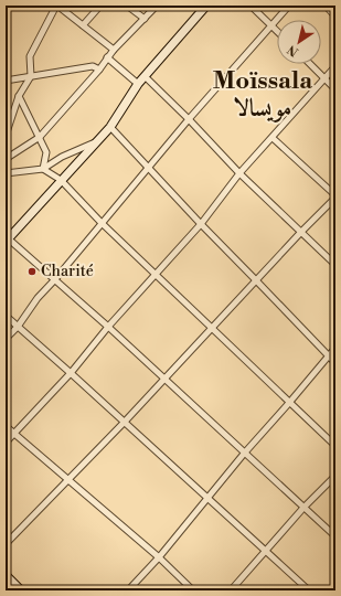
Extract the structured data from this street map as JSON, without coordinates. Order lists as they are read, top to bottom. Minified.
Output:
{"districts":["Moïssala مويسالا"],"places":["Charité"],"north":"bottom left"}
